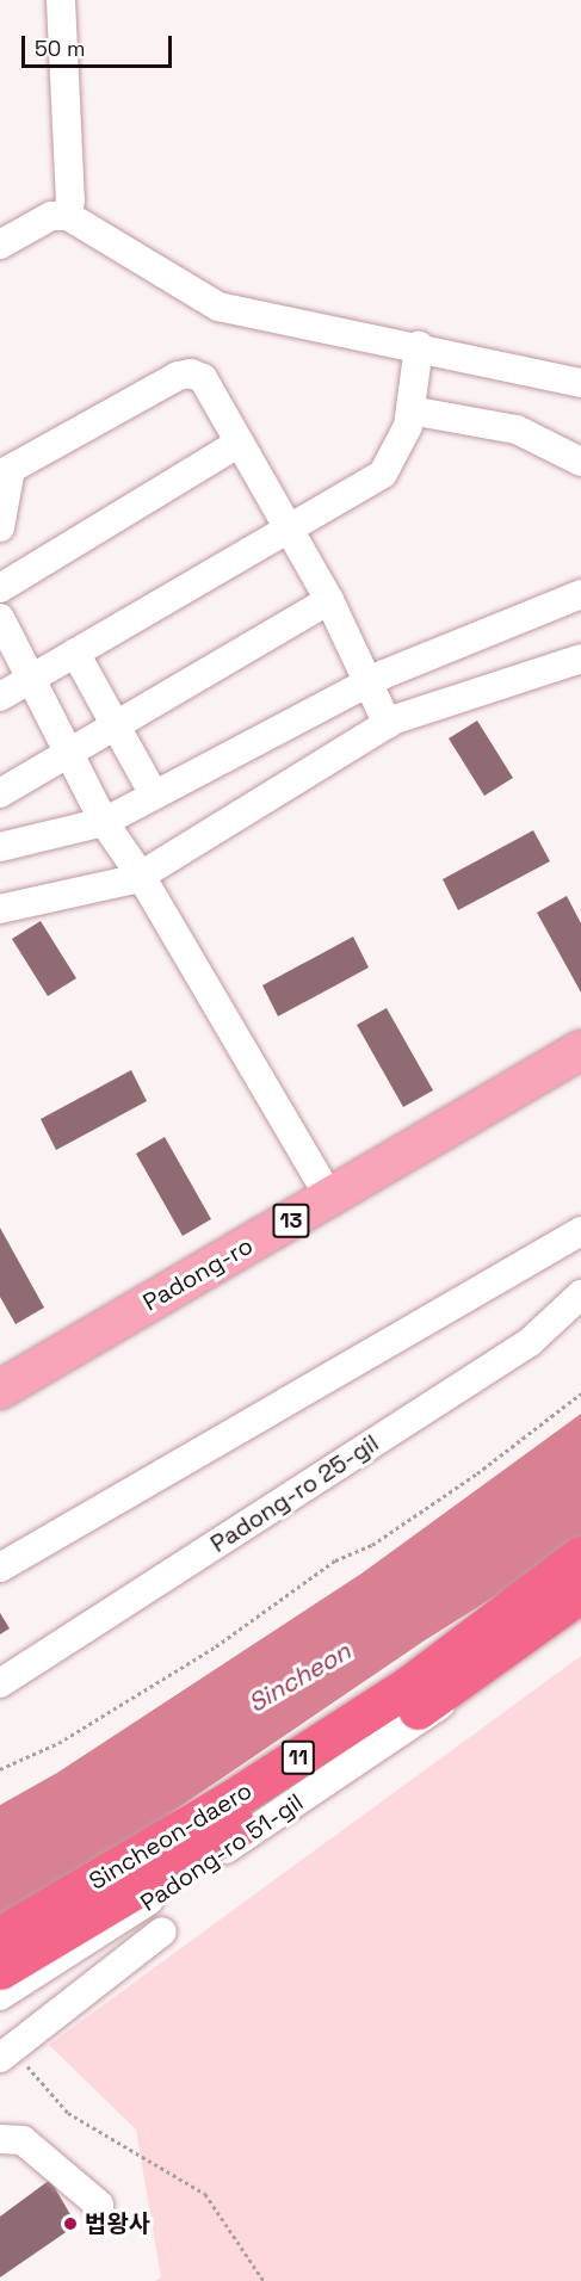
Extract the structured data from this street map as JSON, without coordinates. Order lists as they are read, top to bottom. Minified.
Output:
{"streets":{"highway":["11","Sincheon-daero"],"main road":["13","Padong-ro"],"street":["Padong-ro 25-gil","Padong-ro 51-gil"]},"water":["Sincheon"],"places":["법왕사"],"scale_bar":"50 m"}
